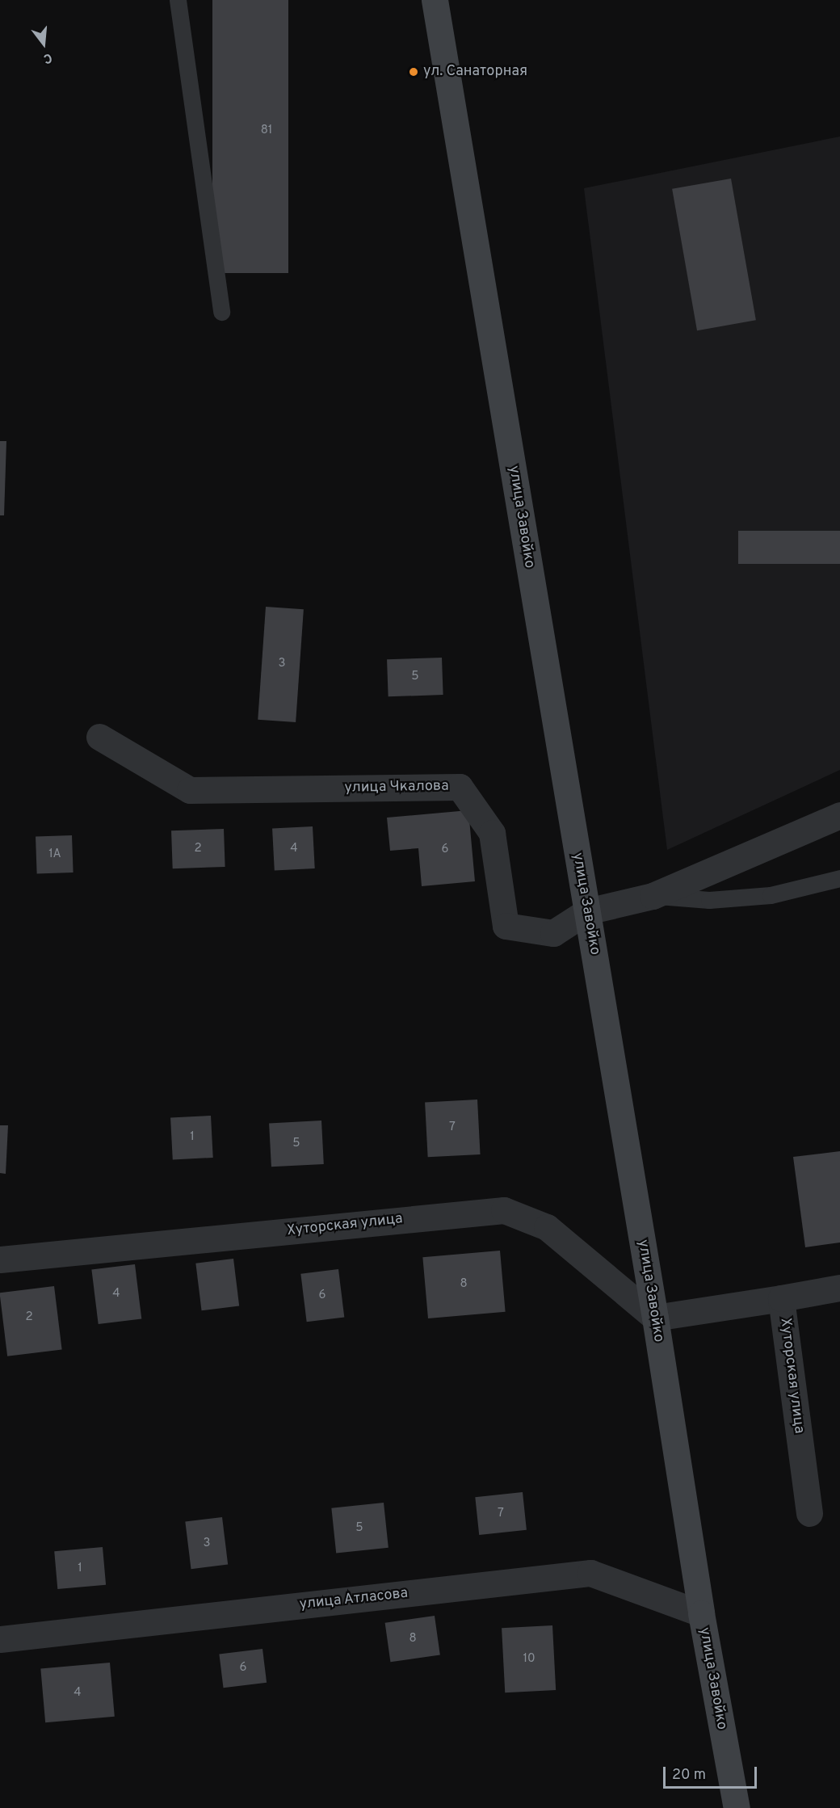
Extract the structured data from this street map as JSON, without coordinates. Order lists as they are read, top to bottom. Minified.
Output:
{"streets":{"main road":["улица Завойко"],"street":["улица Чкалова","Хуторская улица","улица Атласова"]},"crossings":[["улица Завойко","улица Чкалова"],["улица Завойко","Хуторская улица"],["улица Завойко","улица Атласова"]],"places":["ул. Санаторная"],"house_numbers":["81","3","5","2","4","6","1А","7","1","5","8","4","6","2","7","5","3","1","8","10","6","4"],"scale_bar":"20 m","north":"bottom"}
